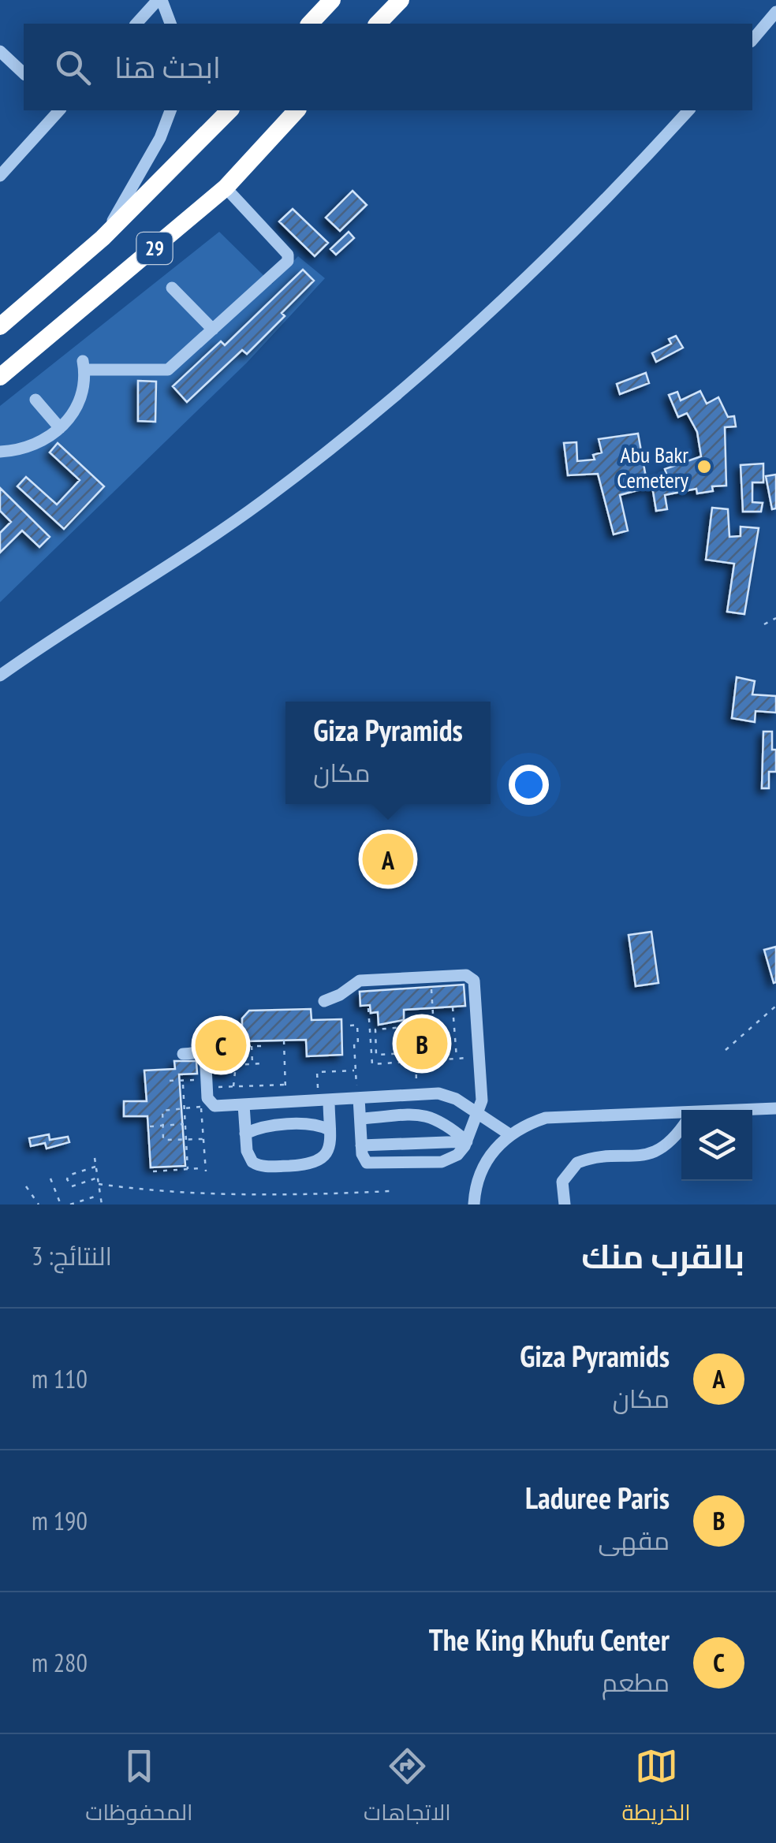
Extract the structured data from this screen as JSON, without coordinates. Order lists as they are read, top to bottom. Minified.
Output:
{"streets":{"highway":["29"]},"places":["Abu Bakr Cemetery"],"page":{"search":"ابحث هنا","popup":["Giza Pyramids","مكان"],"pins":["A","B","C"],"heading":["بالقرب منك","النتائج: 3"],"list":[{"mark":"A","name":"Giza Pyramids","note":"مكان","value":"110 m"},{"mark":"B","name":"Laduree Paris","note":"مقهى","value":"190 m"},{"mark":"C","name":"The King Khufu Center","note":"مطعم","value":"280 m"}],"nav":["الخريطة","الاتجاهات","المحفوظات"]}}
